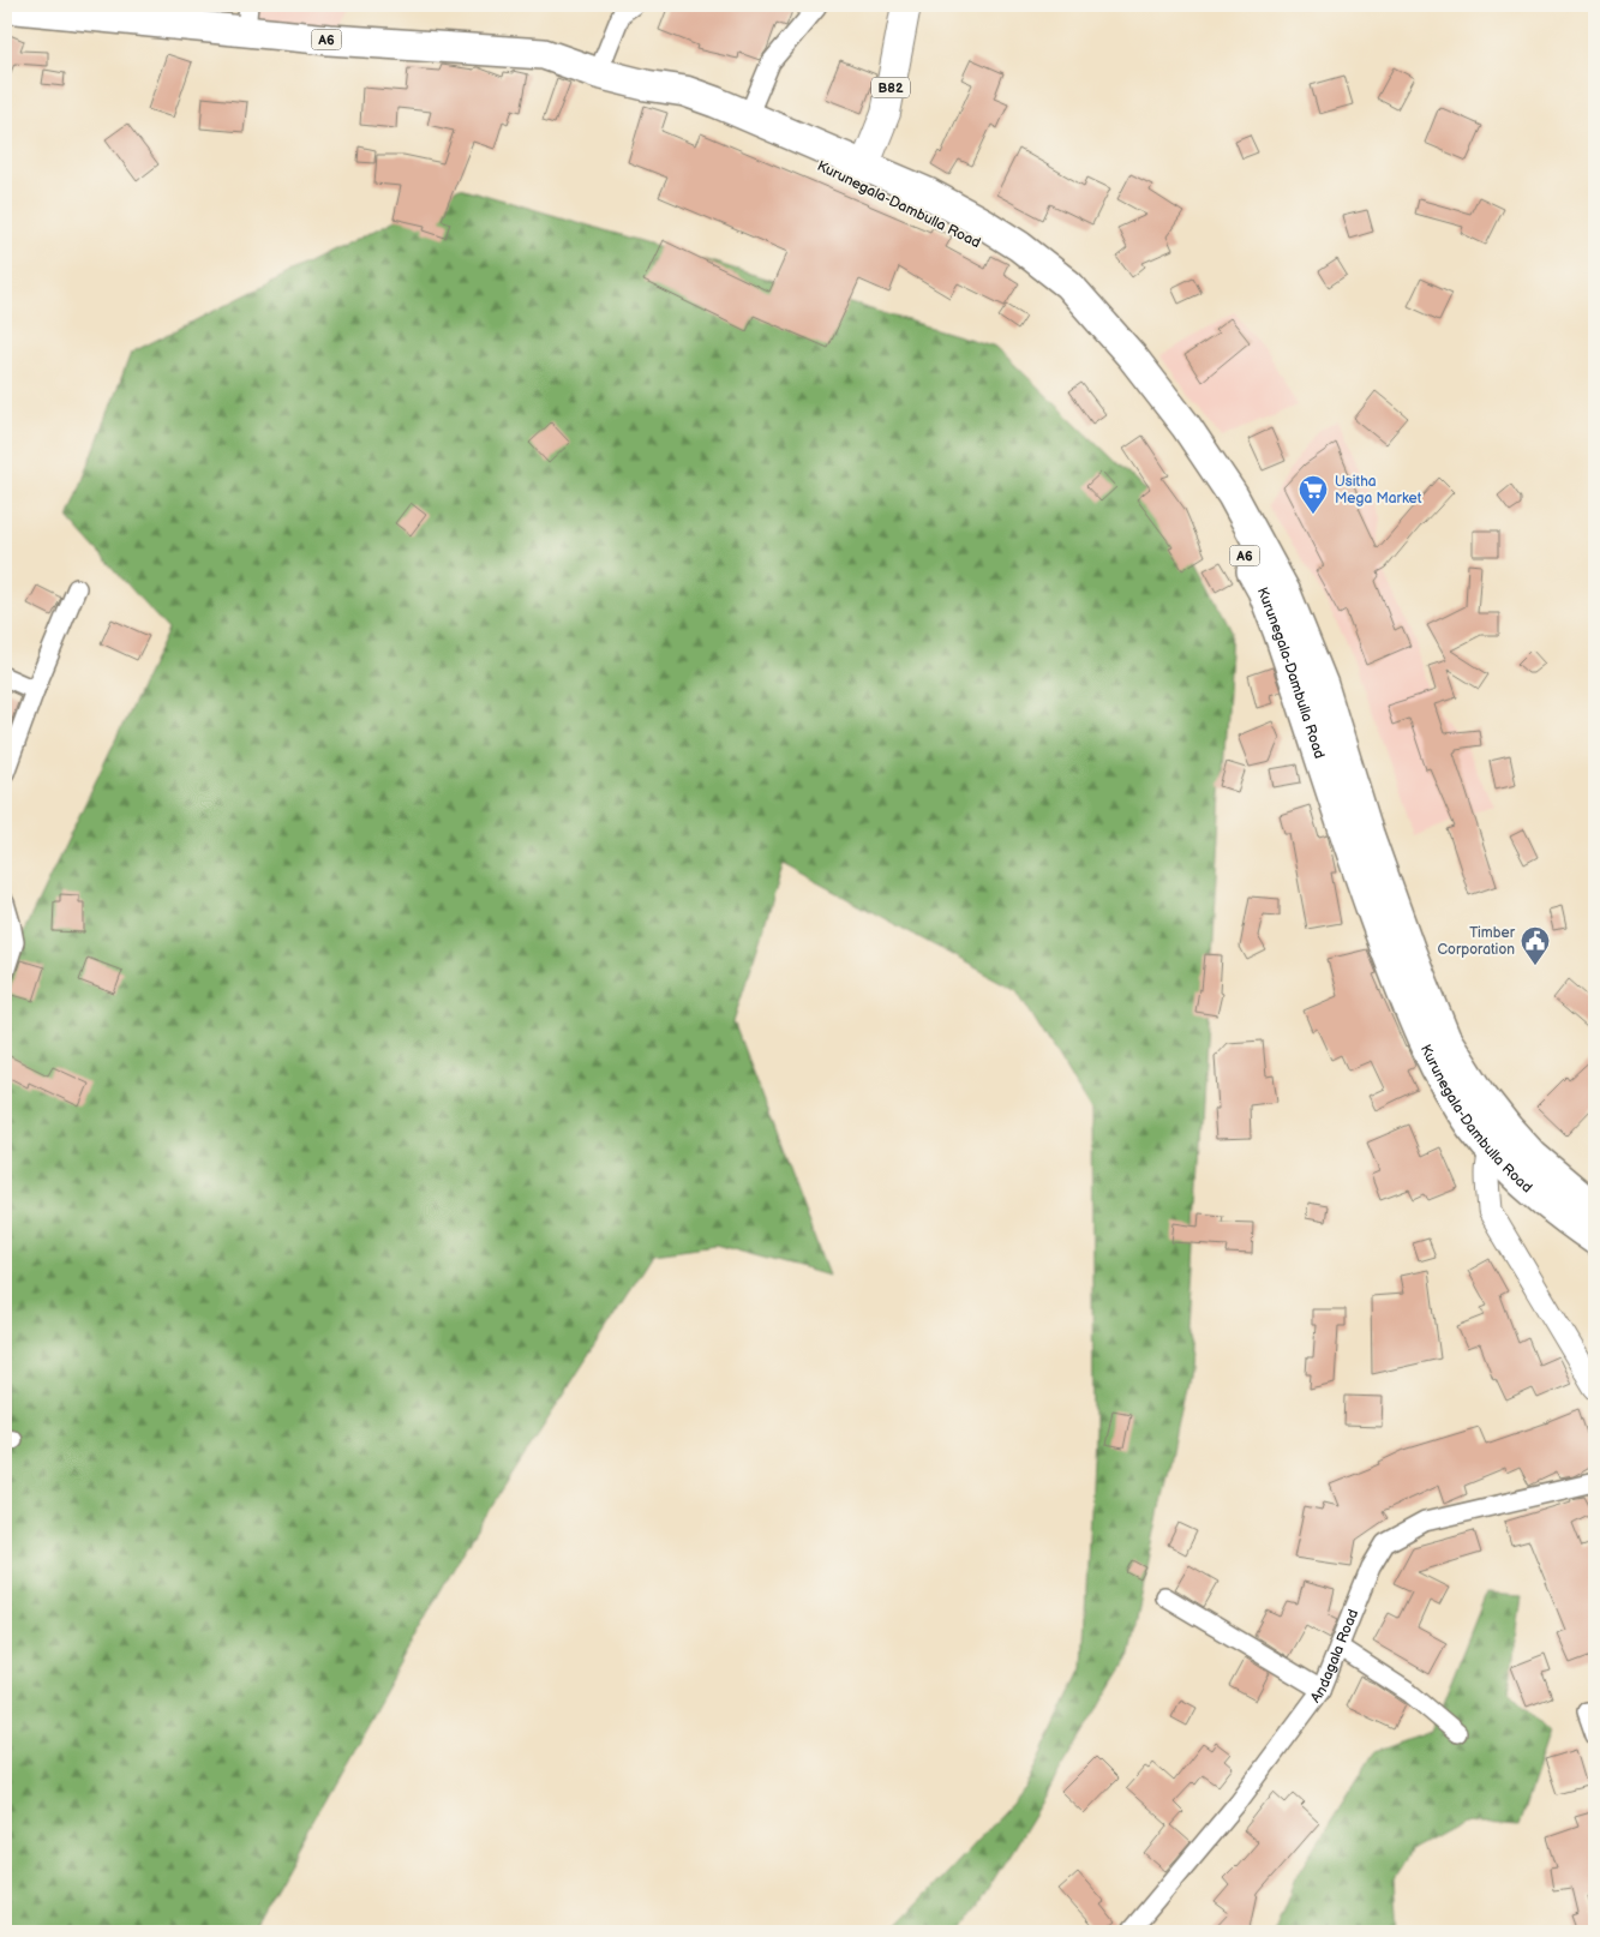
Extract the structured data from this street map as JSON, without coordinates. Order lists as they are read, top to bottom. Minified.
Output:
{"streets":{"highway":["A6","Kurunegala-Dambulla Road"],"main road":["B82"],"street":["Andagala Road"]},"crossings":[["B82","Kurunegala-Dambulla Road"]],"places":{"supermarket":["Usitha Mega Market"],"public building":["Timber Corporation"]}}
